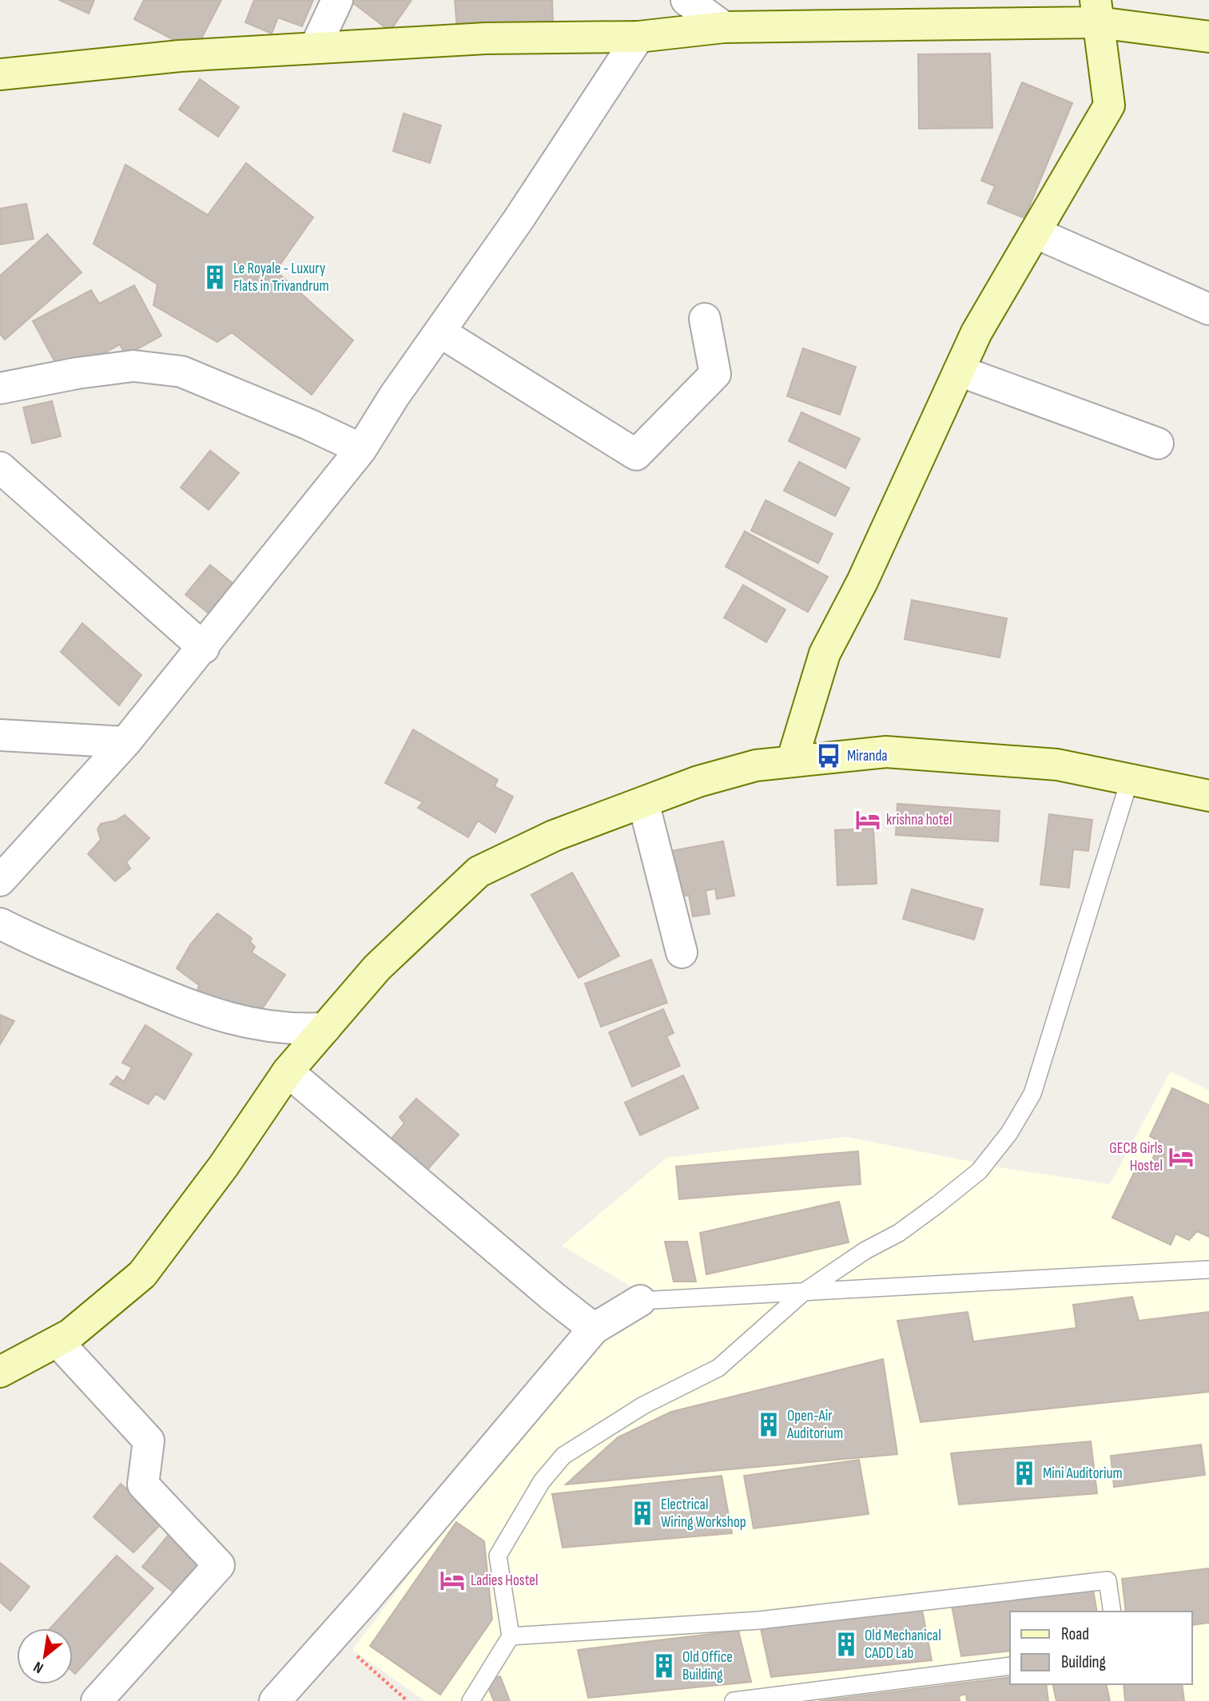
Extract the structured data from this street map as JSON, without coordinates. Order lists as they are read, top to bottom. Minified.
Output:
{"places":{"building":["Le Royale - Luxury Flats in Trivandrum","Open-Air Auditorium","Mini Auditorium","Electrical Wiring Workshop","Old Mechanical CADD Lab","Old Office Building"],"bus stop":["Miranda"],"hotel":["krishna hotel","GECB Girls Hostel","Ladies Hostel"]},"legend":["Road","Building"],"north":"bottom left"}
